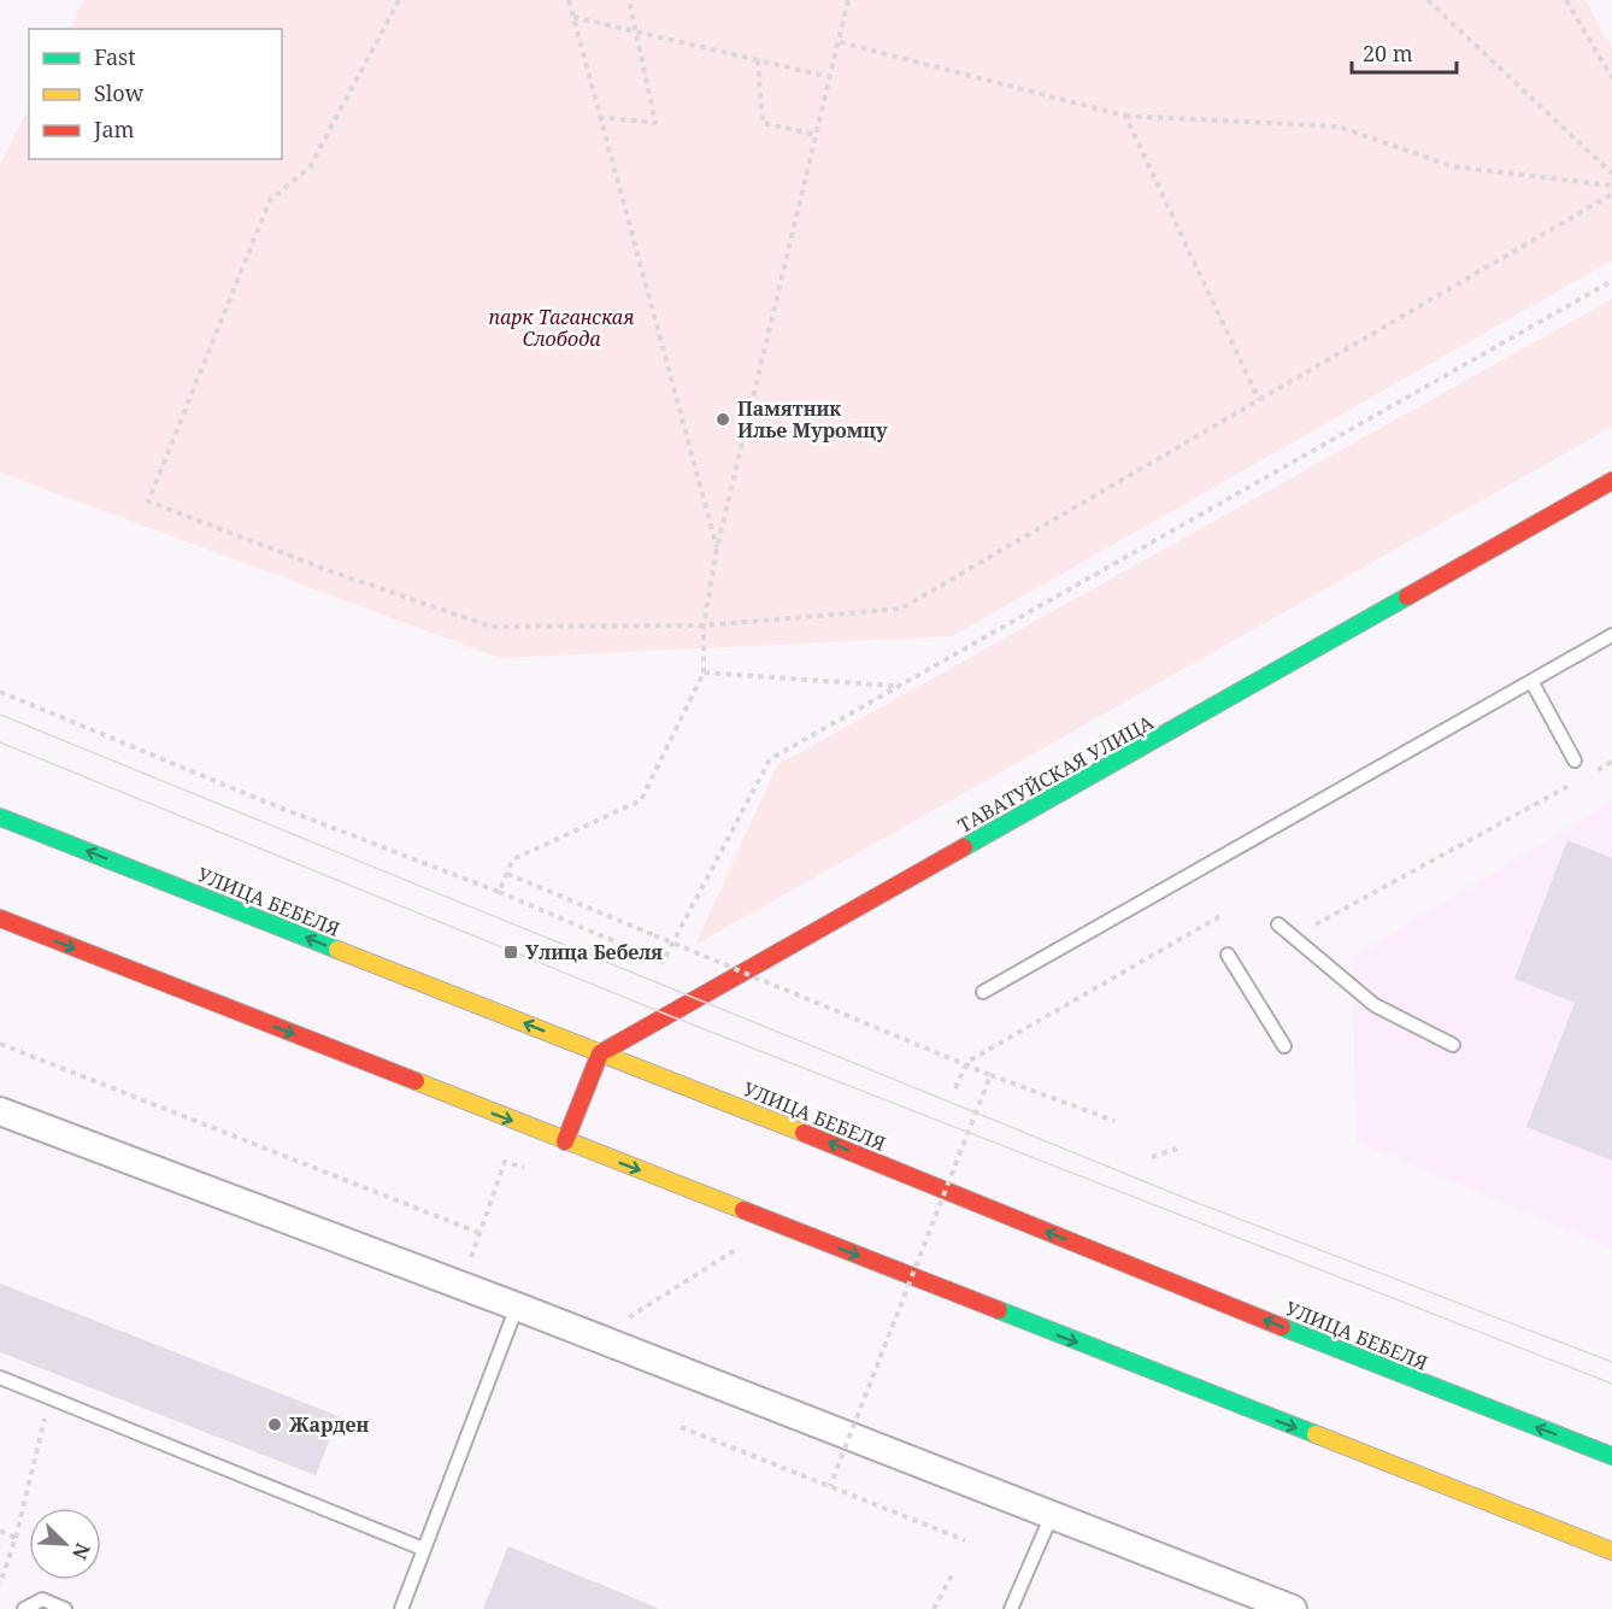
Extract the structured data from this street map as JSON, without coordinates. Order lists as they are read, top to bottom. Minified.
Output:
{"streets":{"main road":["ТАВАТУЙСКАЯ УЛИЦА","УЛИЦА БЕБЕЛЯ"]},"crossings":[["ТАВАТУЙСКАЯ УЛИЦА","УЛИЦА БЕБЕЛЯ"]],"parks":["парк Таганская Слобода"],"places":{"other":["Памятник Илье Муромцу","Жарден"],"transit":["Улица Бебеля"]},"legend":["Fast","Slow","Jam"],"scale_bar":"20 m","north":"bottom right"}
